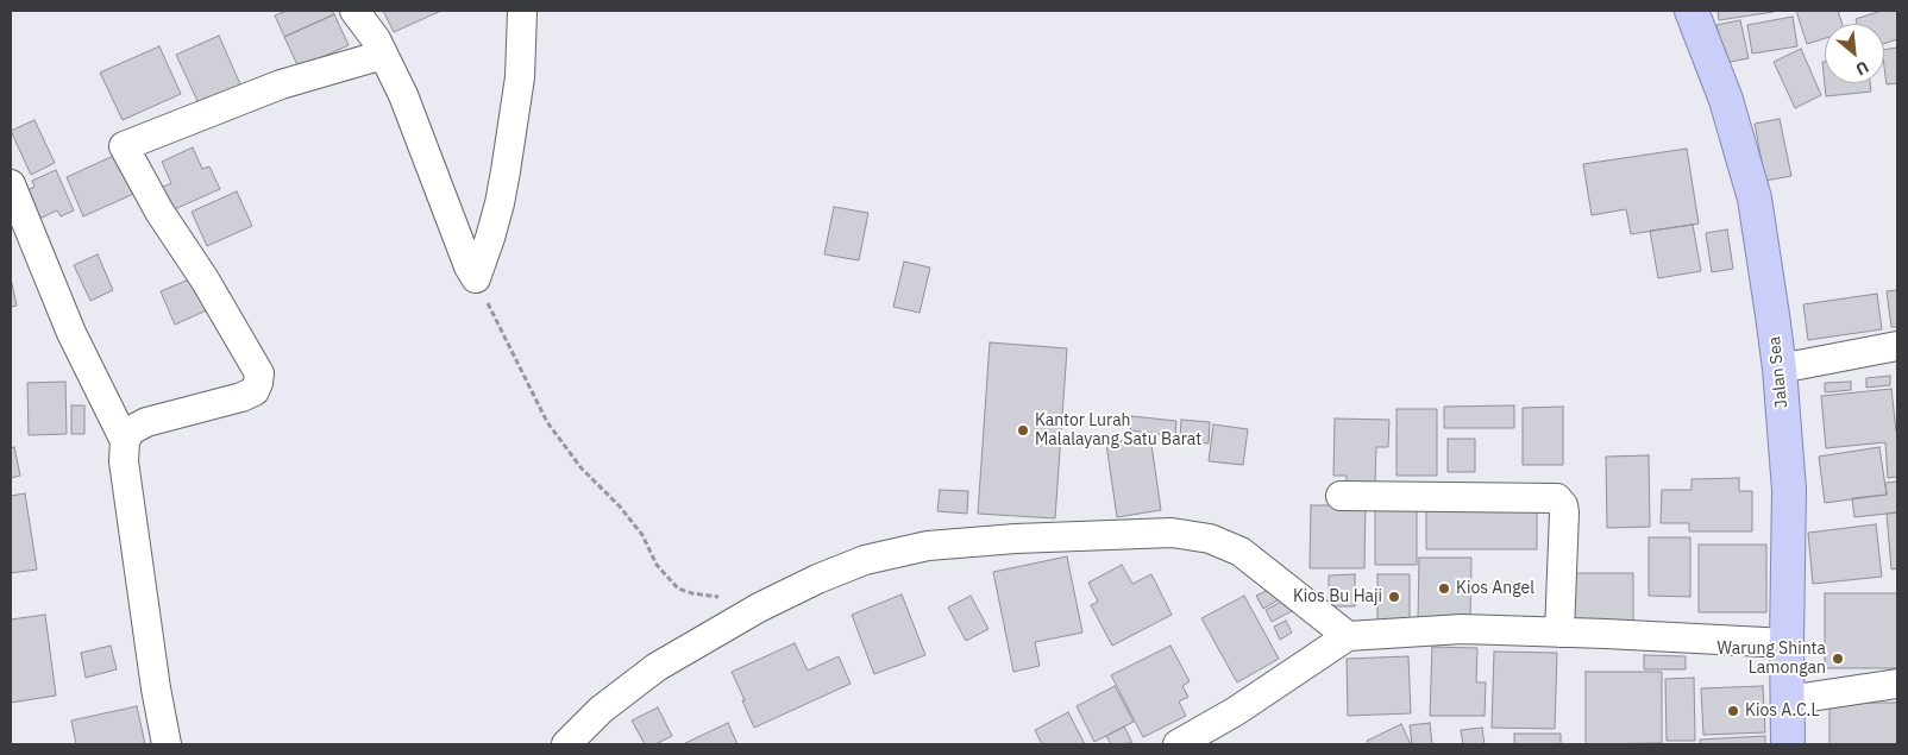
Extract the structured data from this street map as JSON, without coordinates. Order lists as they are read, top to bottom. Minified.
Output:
{"streets":{"main road":["Jalan Sea"]},"places":["Kantor Lurah Malalayang Satu Barat","Kios Angel","Kios Bu Haji","Warung Shinta Lamongan","Kios A.C.L"],"north":"bottom right"}
